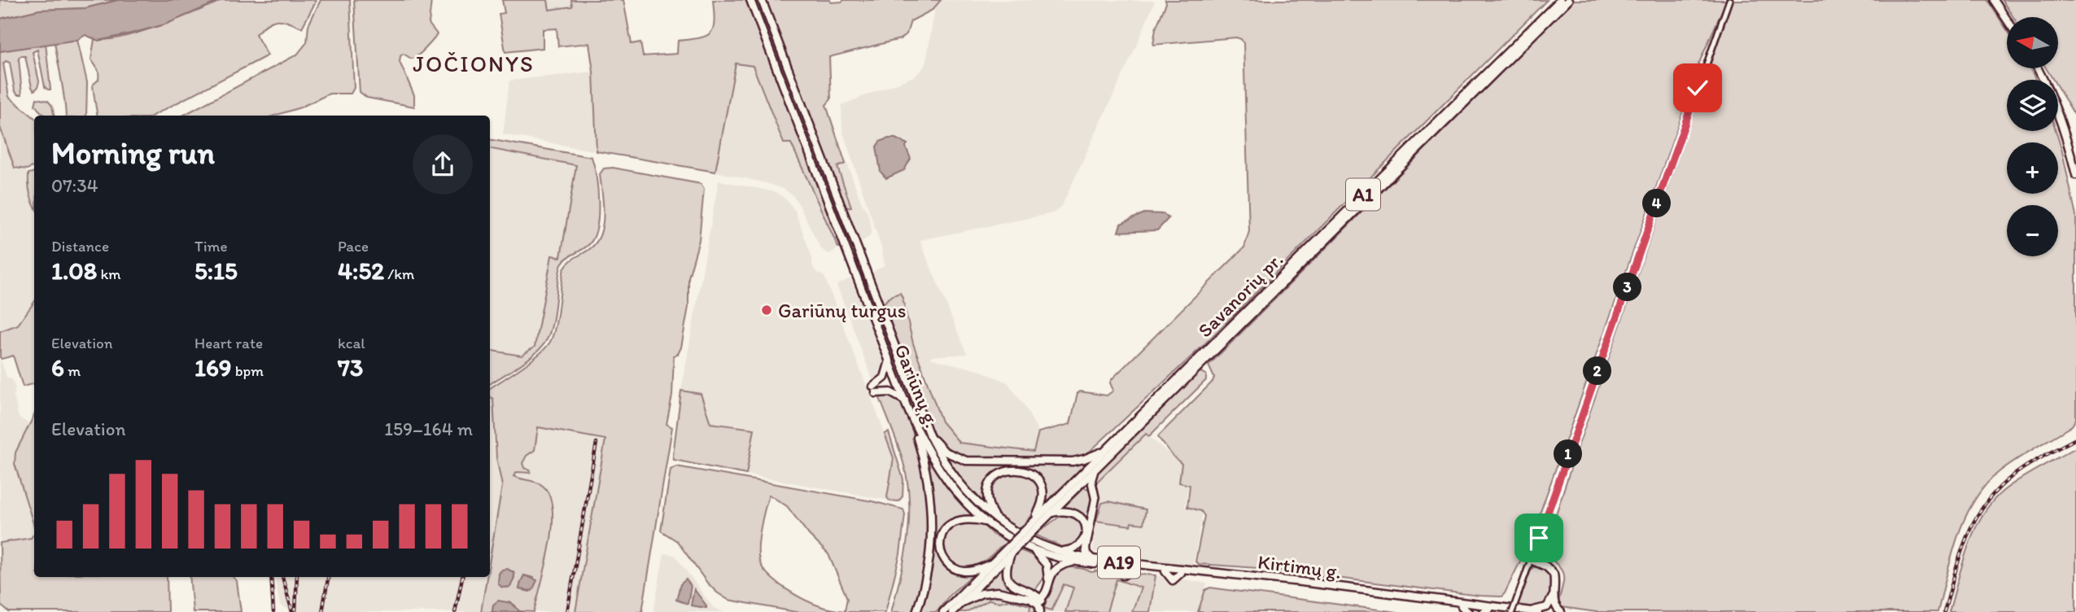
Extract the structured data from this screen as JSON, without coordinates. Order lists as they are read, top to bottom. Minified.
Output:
{"streets":{"highway":["A1","Savanorių pr.","Gariūnų g.","A19","Kirtimų g."]},"crossings":[["Gariūnų g.","Kirtimų g."]],"districts":["JOČIONYS"],"places":["Gariūnų turgus"],"north":"left","page":{"map_buttons":["+","−"],"heading":["Morning run","07:34"],"pins":["4","3","2","1"],"stats":[["Distance","1.08 km"],["Time","5:15"],["Pace","4:52 /km"],["Elevation","6 m"],["Heart rate","169 bpm"],["kcal","73"]],"chart":["Elevation","159–164 m"]}}
